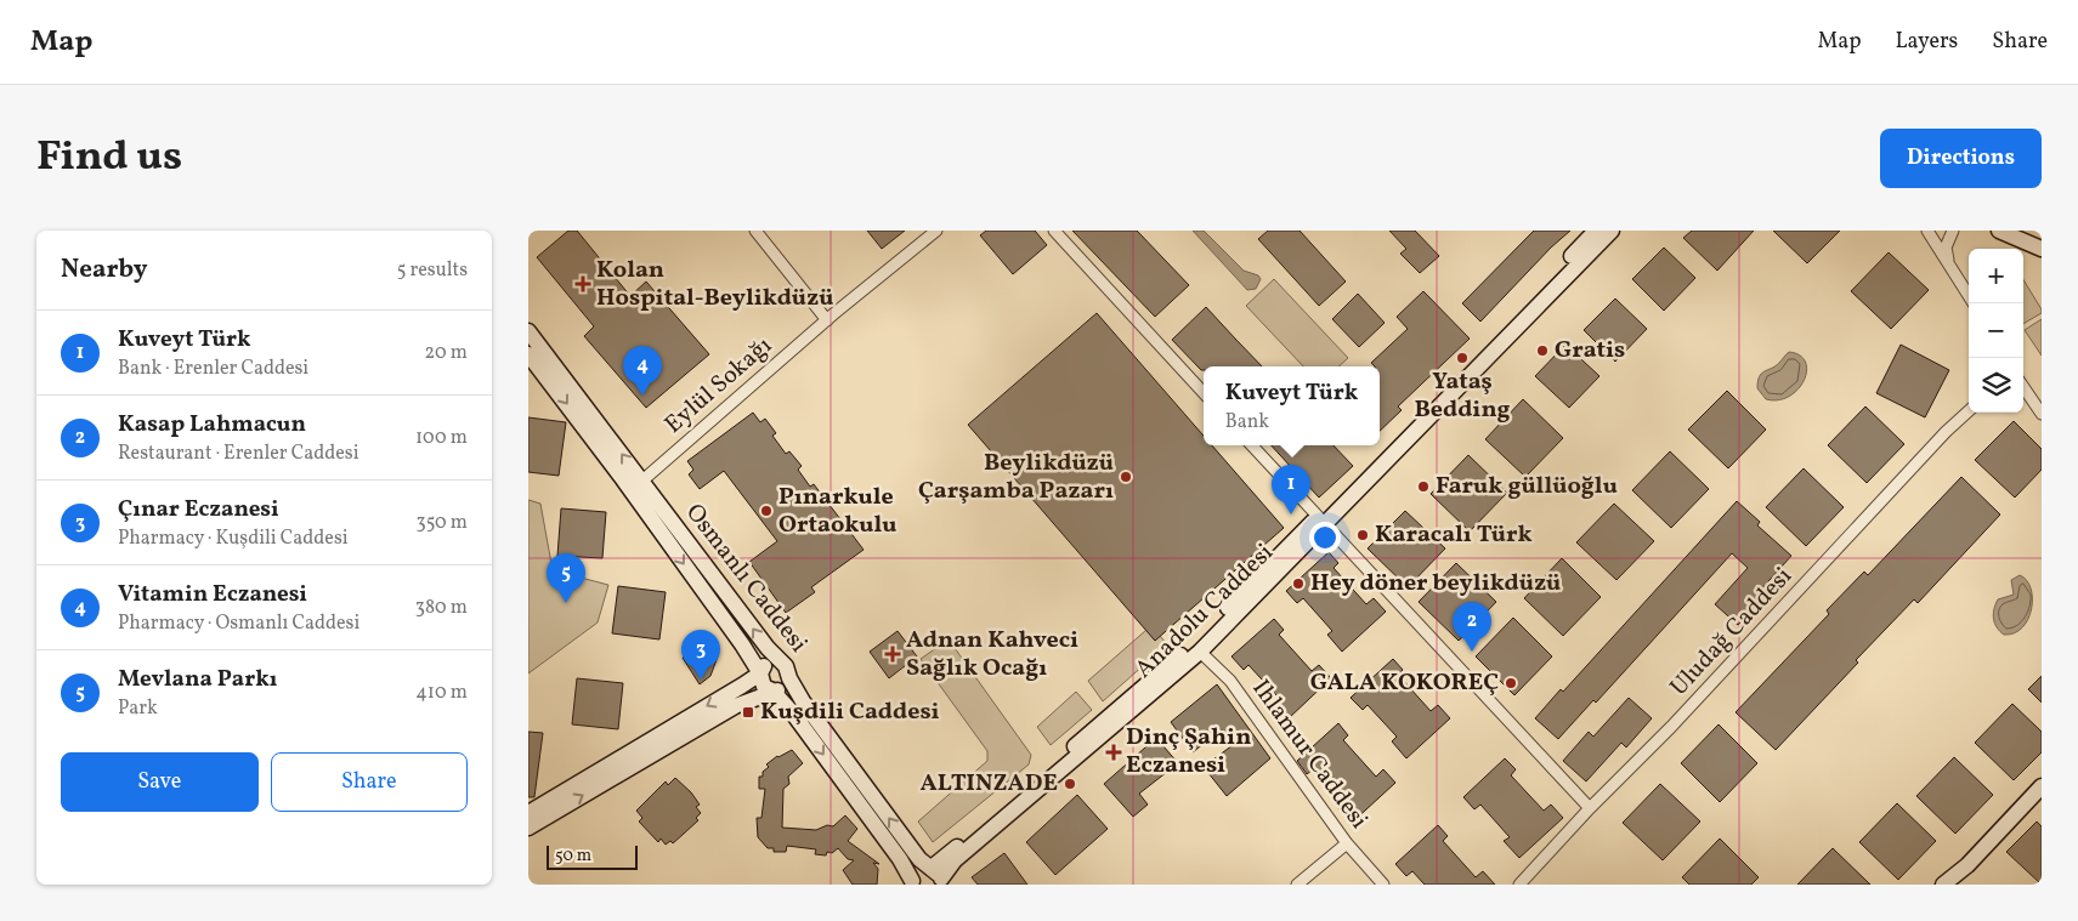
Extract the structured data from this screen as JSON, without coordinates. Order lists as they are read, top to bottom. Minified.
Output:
{"streets":{"main road":["Osmanlı Caddesi","Anadolu Caddesi"],"street":["Eylül Sokağı","Uludağ Caddesi","Ihlamur Caddesi"]},"crossings":[["Eylül Sokağı","Osmanlı Caddesi"],["Osmanlı Caddesi","Anadolu Caddesi"],["Anadolu Caddesi","Ihlamur Caddesi"]],"places":{"health":["Kolan Hospital-Beylikdüzü","Adnan Kahveci Sağlık Ocağı","Dinç Şahin Eczanesi"],"other":["Gratis","Yataş Bedding","Beylikdüzü Çarşamba Pazarı","Faruk güllüoğlu","Pınarkule Ortaokulu","Karacalı Türk","Hey döner beylikdüzü","GALA KOKOREÇ","ALTINZADE"],"transit":["Kuşdili Caddesi"]},"scale_bar":"50 m","page":{"header":"Map","nav":["Map","Layers","Share"],"title":"Find us","buttons":["Directions",["Save","Share"]],"heading":["Nearby","5 results"],"map_buttons":["+","−"],"list":[{"mark":"1","name":"Kuveyt Türk","note":"Bank · Erenler Caddesi","value":"20 m"},{"mark":"2","name":"Kasap Lahmacun","note":"Restaurant · Erenler Caddesi","value":"100 m"},{"mark":"3","name":"Çınar Eczanesi","note":"Pharmacy · Kuşdili Caddesi","value":"350 m"},{"mark":"4","name":"Vitamin Eczanesi","note":"Pharmacy · Osmanlı Caddesi","value":"380 m"},{"mark":"5","name":"Mevlana Parkı","note":"Park","value":"410 m"}],"pins":["4","1","5","2","3"],"popup":["Kuveyt Türk","Bank"],"scale":"50 m"}}
